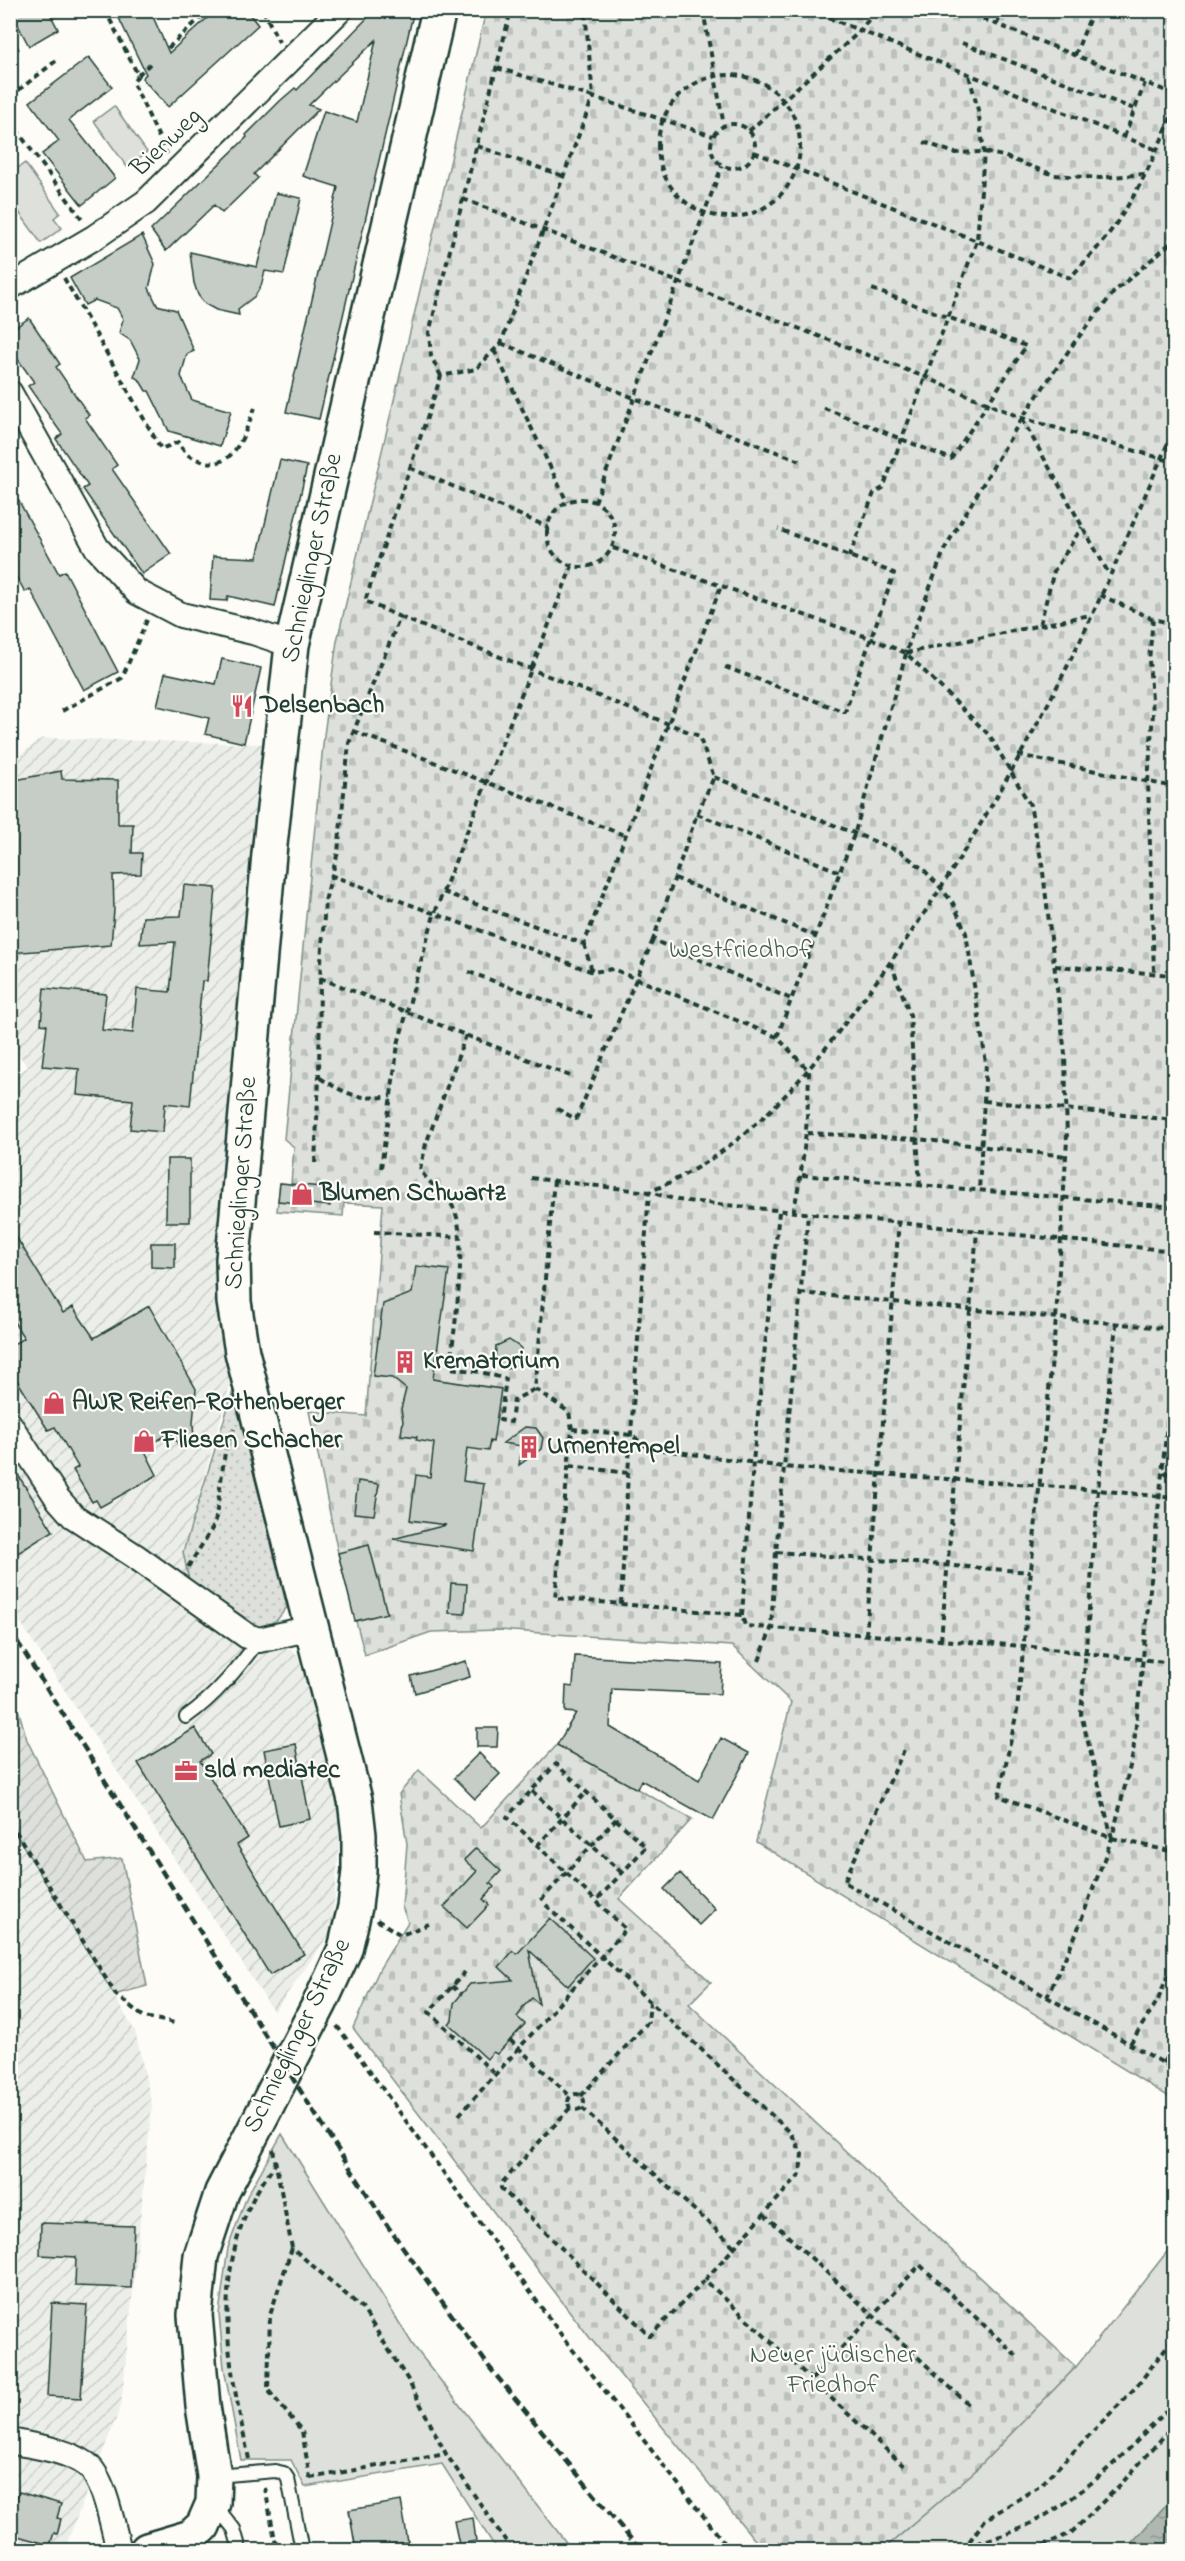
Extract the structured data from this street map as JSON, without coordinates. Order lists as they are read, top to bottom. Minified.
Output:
{"streets":{"main road":["Schnieglinger Straße"],"street":["Bienweg"]},"parks":["Westfriedhof","Neuer jüdischer Friedhof"],"places":{"restaurant":["Delsenbach"],"shop":["Blumen Schwartz","AWR Reifen-Rothenberger","Fliesen Schacher"],"building":["Krematorium","Urnentempel"],"office":["sld mediatec"]}}
